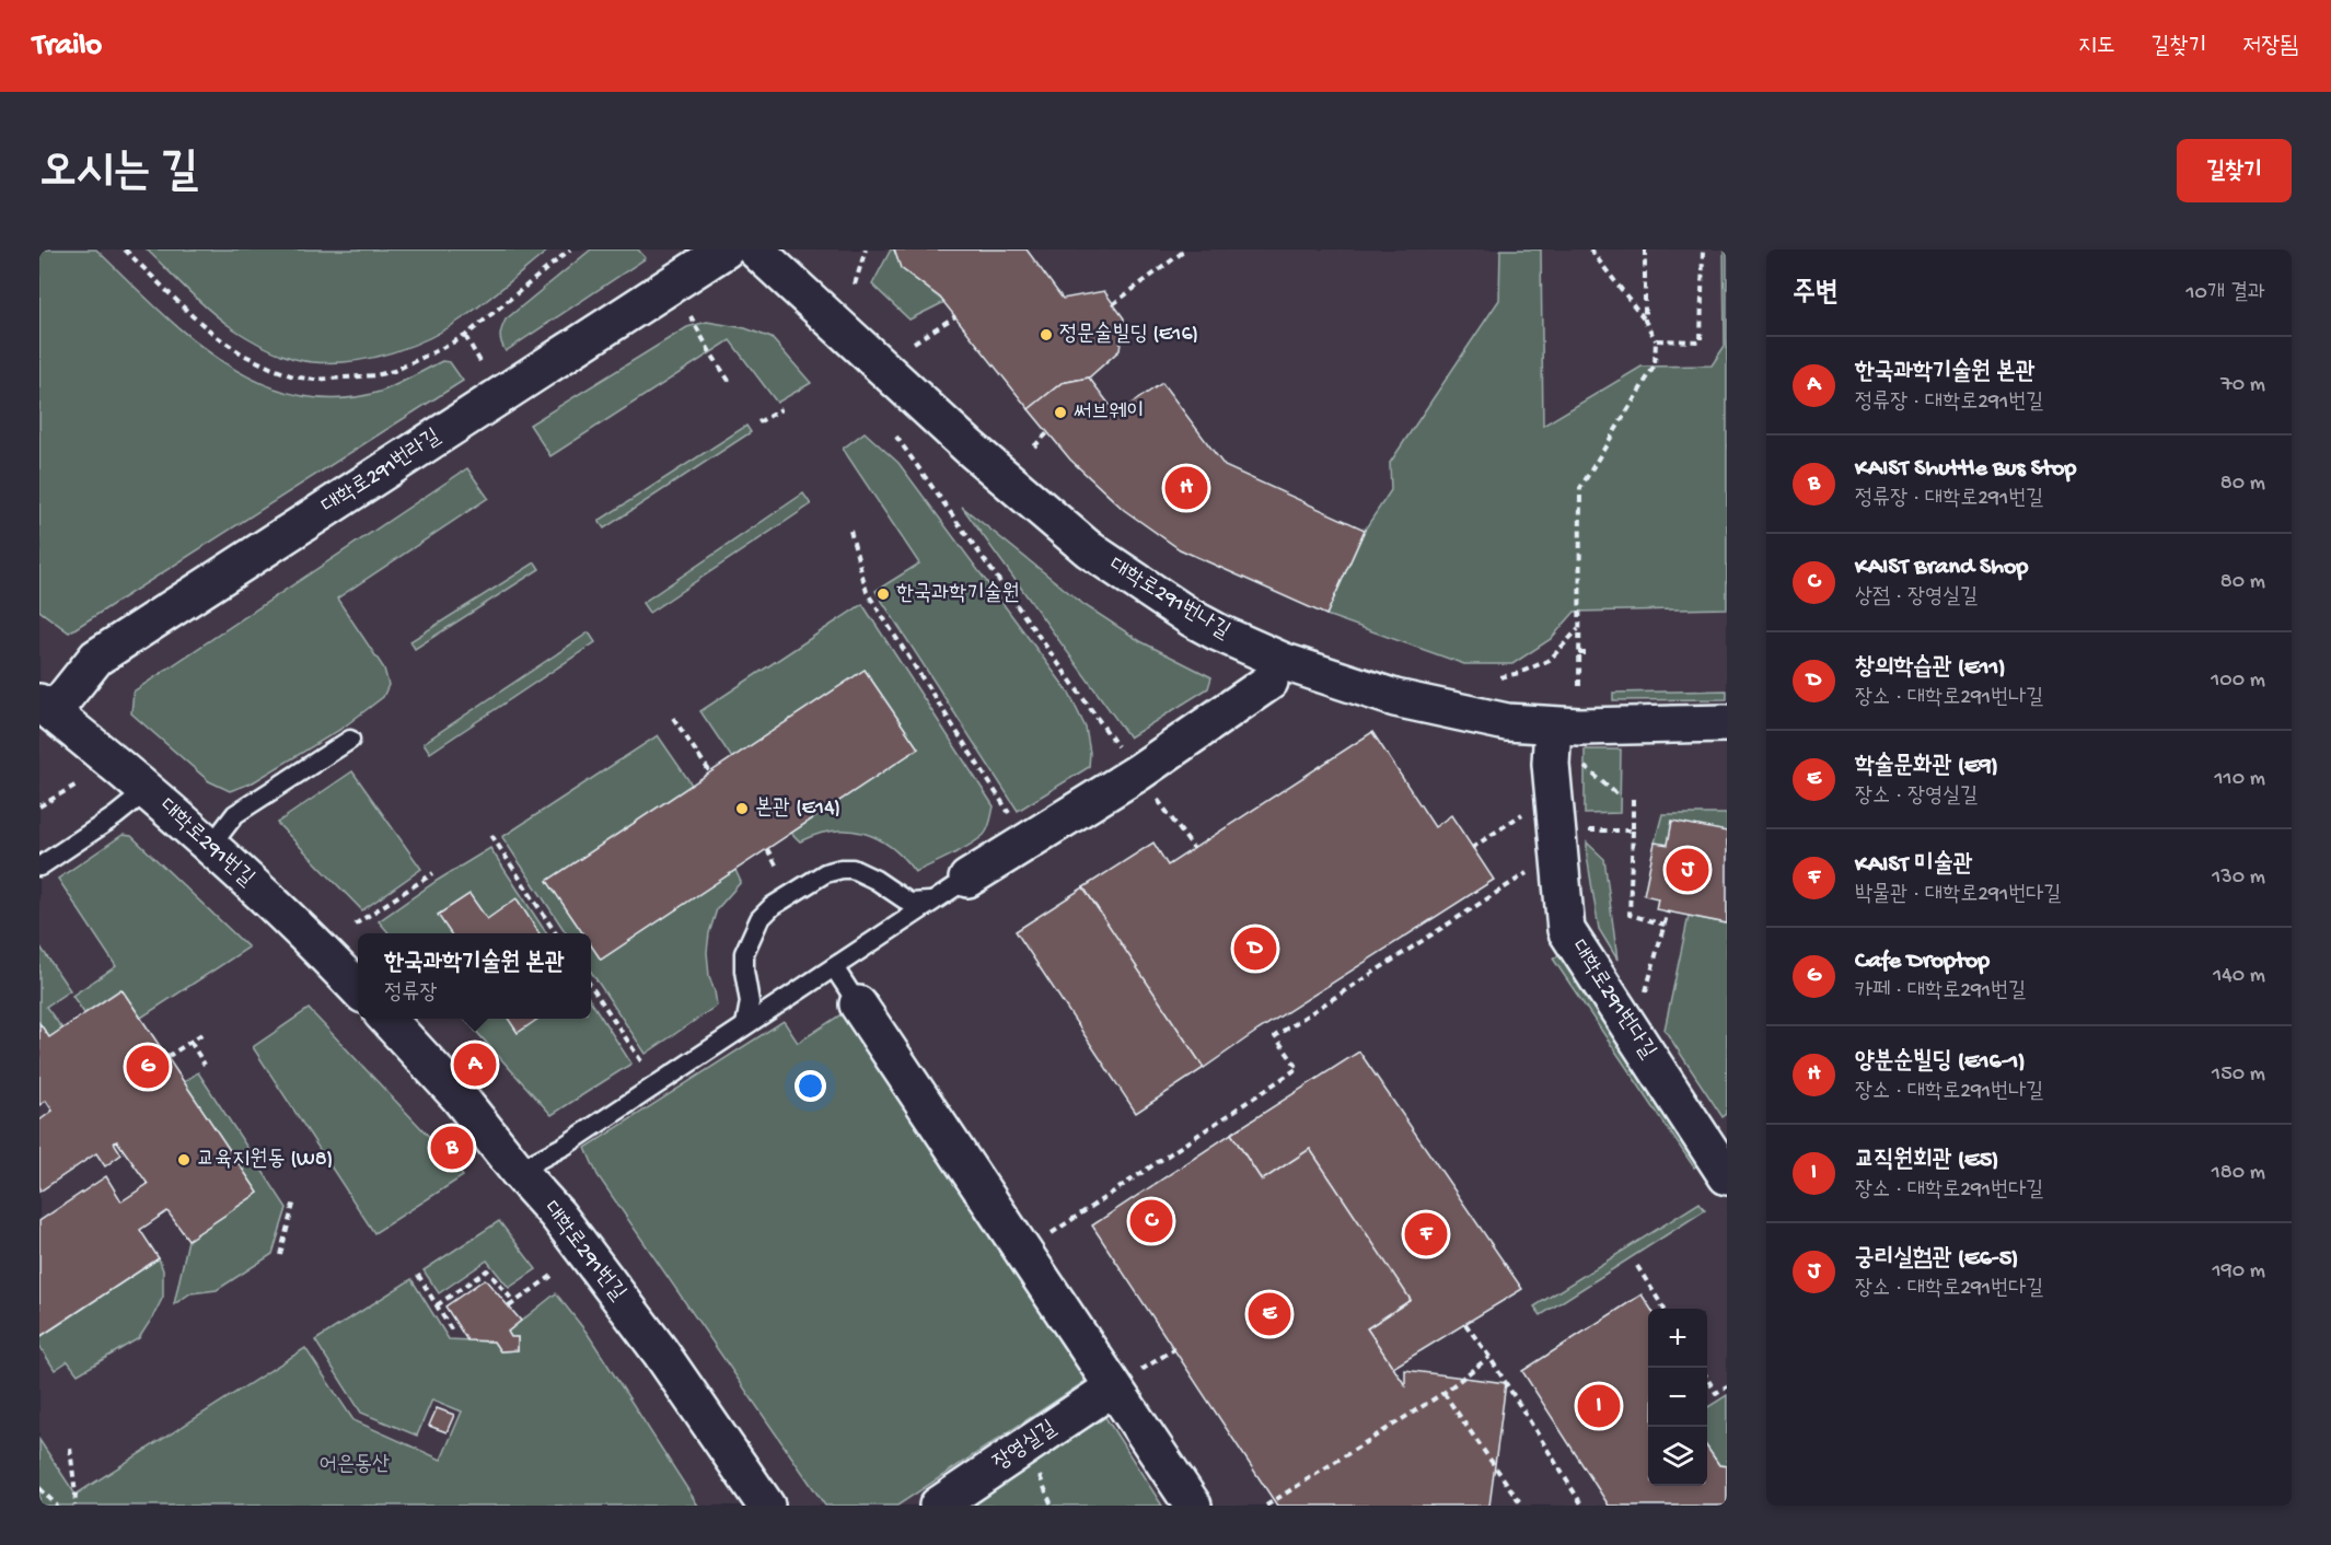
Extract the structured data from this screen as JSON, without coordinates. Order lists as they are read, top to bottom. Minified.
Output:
{"streets":{"street":["대학로291번라길","대학로291번나길","대학로291번길","대학로291번다길","장영실길"]},"crossings":[["대학로291번라길","대학로291번길"],["대학로291번나길","대학로291번다길"]],"parks":["어은동산"],"places":["정문술빌딩 (E16)","써브웨이","한국과학기술원","본관 (E14)","교육지원동 (W8)"],"page":{"header":"Trailo","nav":["지도","길찾기","저장됨"],"buttons":"길찾기","title":"오시는 길","heading":["주변","10개 결과"],"list":[{"mark":"A","name":"한국과학기술원 본관","note":"정류장 · 대학로291번길","value":"70 m"},{"mark":"B","name":"KAIST Shuttle Bus Stop","note":"정류장 · 대학로291번길","value":"80 m"},{"mark":"C","name":"KAIST Brand Shop","note":"상점 · 장영실길","value":"80 m"},{"mark":"D","name":"창의학습관 (E11)","note":"장소 · 대학로291번나길","value":"100 m"},{"mark":"E","name":"학술문화관 (E9)","note":"장소 · 장영실길","value":"110 m"},{"mark":"F","name":"KAIST 미술관","note":"박물관 · 대학로291번다길","value":"130 m"},{"mark":"G","name":"Cafe Droptop","note":"카페 · 대학로291번길","value":"140 m"},{"mark":"H","name":"양분순빌딩 (E16-1)","note":"장소 · 대학로291번나길","value":"150 m"},{"mark":"I","name":"교직원회관 (E5)","note":"장소 · 대학로291번다길","value":"180 m"},{"mark":"J","name":"궁리실험관 (E6-5)","note":"장소 · 대학로291번다길","value":"190 m"}],"pins":["H","J","D","A","G","B","C","F","E","I"],"popup":["한국과학기술원 본관","정류장"],"map_buttons":["+","−"]}}
